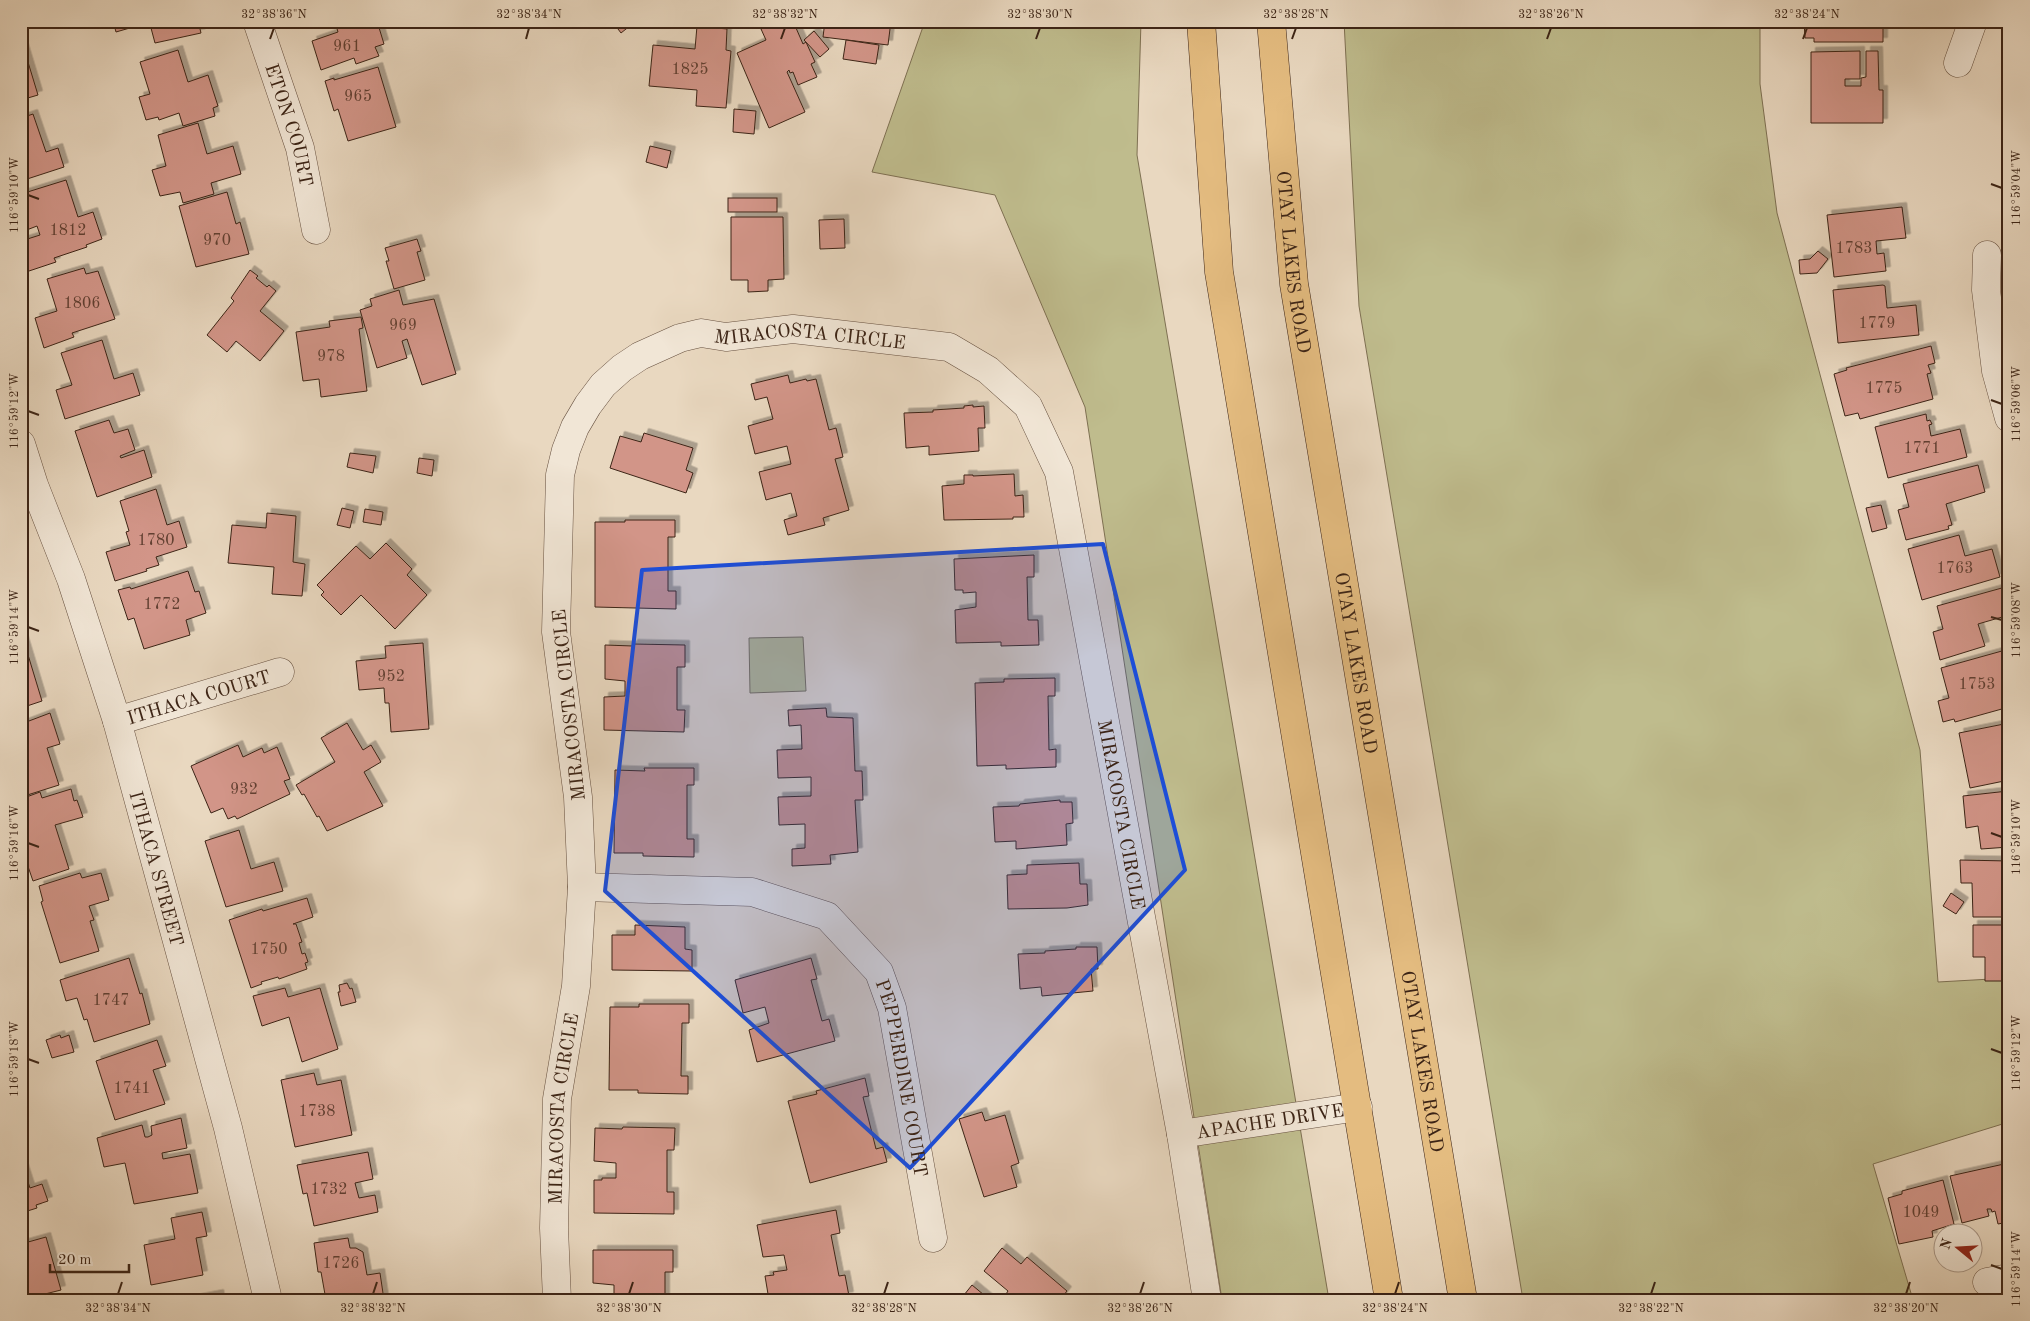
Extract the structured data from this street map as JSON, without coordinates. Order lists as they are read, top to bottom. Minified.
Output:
{"streets":{"main road":["OTAY LAKES ROAD"],"street":["ETON COURT","MIRACOSTA CIRCLE","ITHACA COURT","ITHACA STREET","PEPPERDINE COURT","APACHE DRIVE"]},"crossings":[["MIRACOSTA CIRCLE","PEPPERDINE COURT"],["MIRACOSTA CIRCLE","APACHE DRIVE"],["ITHACA COURT","ITHACA STREET"]],"house_numbers":["961","1825","965","1812","970","1783","1806","1779","969","978","1775","1771","1780","1763","1772","952","1753","932","1750","1747","1741","1738","1732","1049","1726"],"scale_bar":"20 m","north":"left","coordinates":["32°38'36\"N","32°38'34\"N","32°38'32\"N","32°38'30\"N","32°38'28\"N","32°38'26\"N","32°38'24\"N","116°59'04\"W","116°59'10\"W","116°59'06\"W","116°59'12\"W","116°59'08\"W","116°59'14\"W","116°59'16\"W","116°59'18\"W","32°38'22\"N","32°38'20\"N"]}
